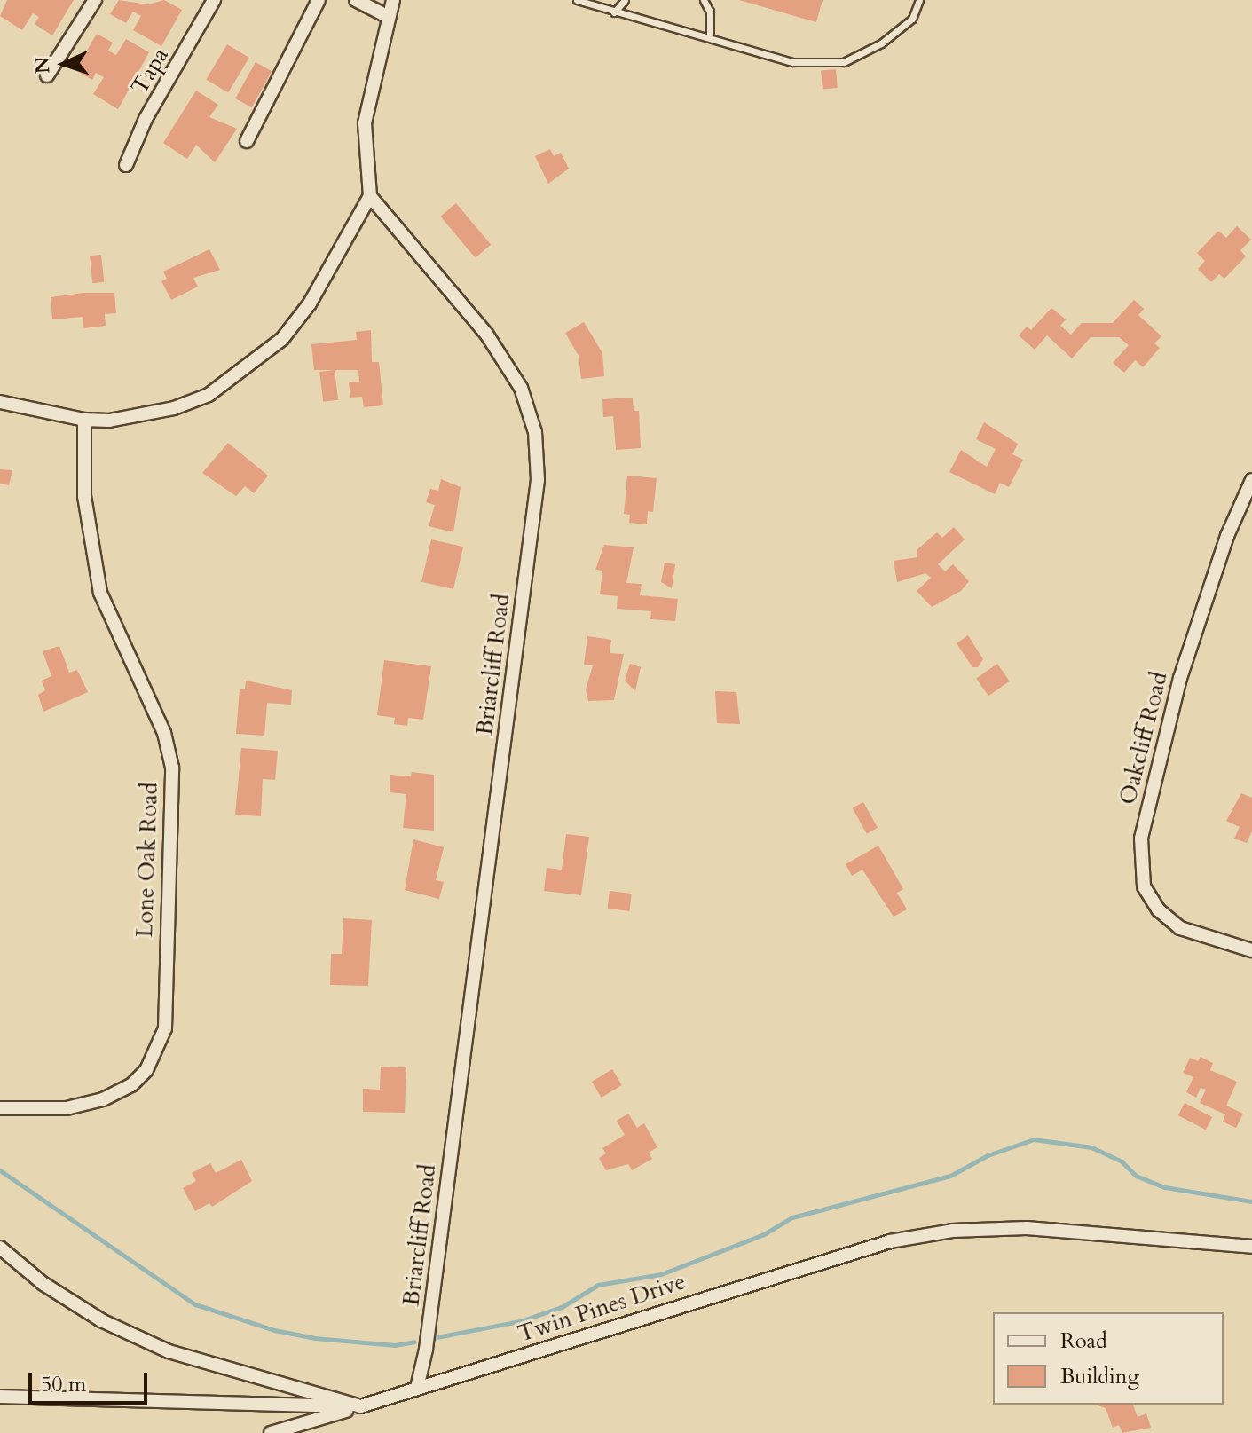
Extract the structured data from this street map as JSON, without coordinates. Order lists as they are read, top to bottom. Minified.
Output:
{"streets":{"street":["Tapa","Briarcliff Road","Oakcliff Road","Lone Oak Road","Twin Pines Drive"]},"crossings":[["Briarcliff Road","Twin Pines Drive"]],"legend":["Road","Building"],"scale_bar":"50 m","north":"left"}
